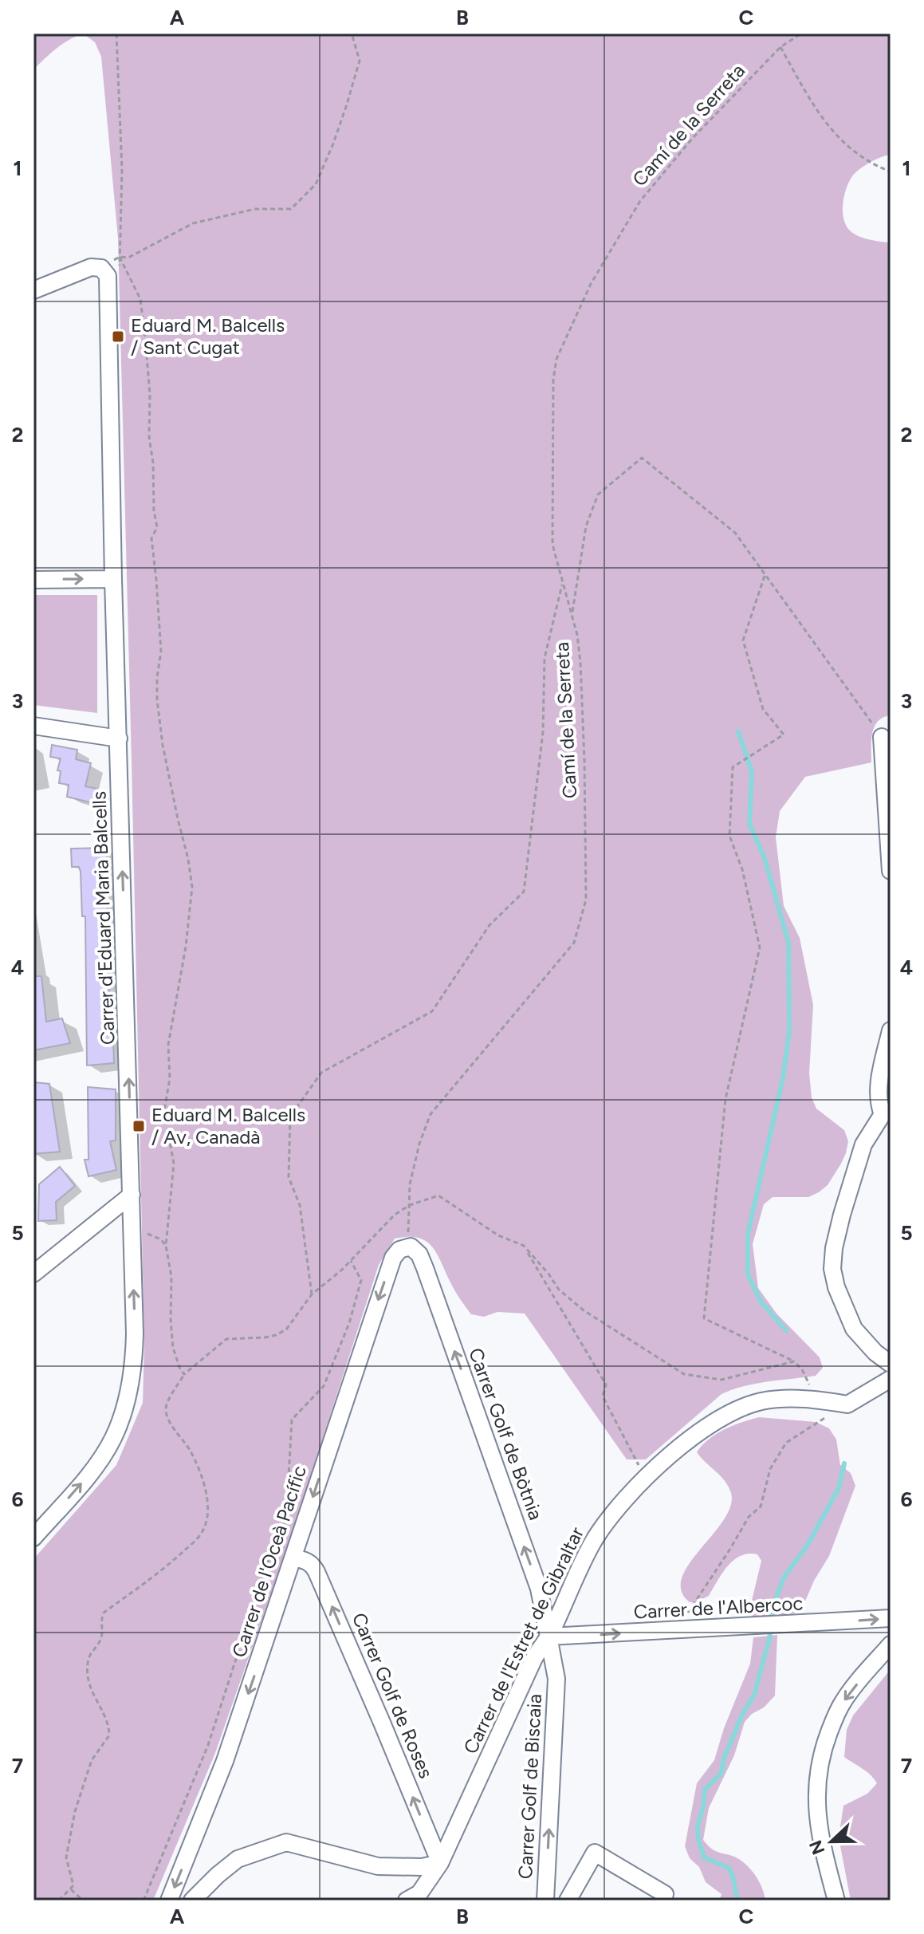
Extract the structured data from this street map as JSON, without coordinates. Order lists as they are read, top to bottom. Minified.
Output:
{"streets":{"street":["Carrer d'Eduard Maria Balcells","Carrer Golf de Bòtnia","Carrer de l'Oceà Pacífic","Carrer de l'Albercoc","Carrer de l'Estret de Gibraltar","Carrer Golf de Roses","Carrer Golf de Biscaia"],"path":["Camí de la Serreta"]},"crossings":[["Camí de la Serreta","Carrer Golf de Bòtnia"],["Camí de la Serreta","Carrer de l'Oceà Pacífic"],["Carrer Golf de Bòtnia","Carrer de l'Oceà Pacífic"],["Carrer Golf de Bòtnia","Carrer de l'Albercoc"],["Carrer Golf de Bòtnia","Carrer de l'Estret de Gibraltar"],["Carrer Golf de Bòtnia","Carrer Golf de Biscaia"],["Carrer de l'Oceà Pacífic","Carrer Golf de Roses"],["Carrer de l'Albercoc","Carrer de l'Estret de Gibraltar"],["Carrer de l'Albercoc","Carrer Golf de Biscaia"],["Carrer de l'Estret de Gibraltar","Carrer Golf de Roses"],["Carrer de l'Estret de Gibraltar","Carrer Golf de Biscaia"]],"one_way":["Carrer d'Eduard Maria Balcells","Carrer Golf de Bòtnia","Carrer de l'Oceà Pacífic","Carrer de l'Albercoc","Carrer Golf de Roses","Carrer Golf de Biscaia"],"places":{"transit":["Eduard M. Balcells / Sant Cugat","Eduard M. Balcells / Av, Canadà"]},"north":"left","grid":{"columns":["A","B","C"],"rows":["1","2","3","4","5","6","7"]}}
